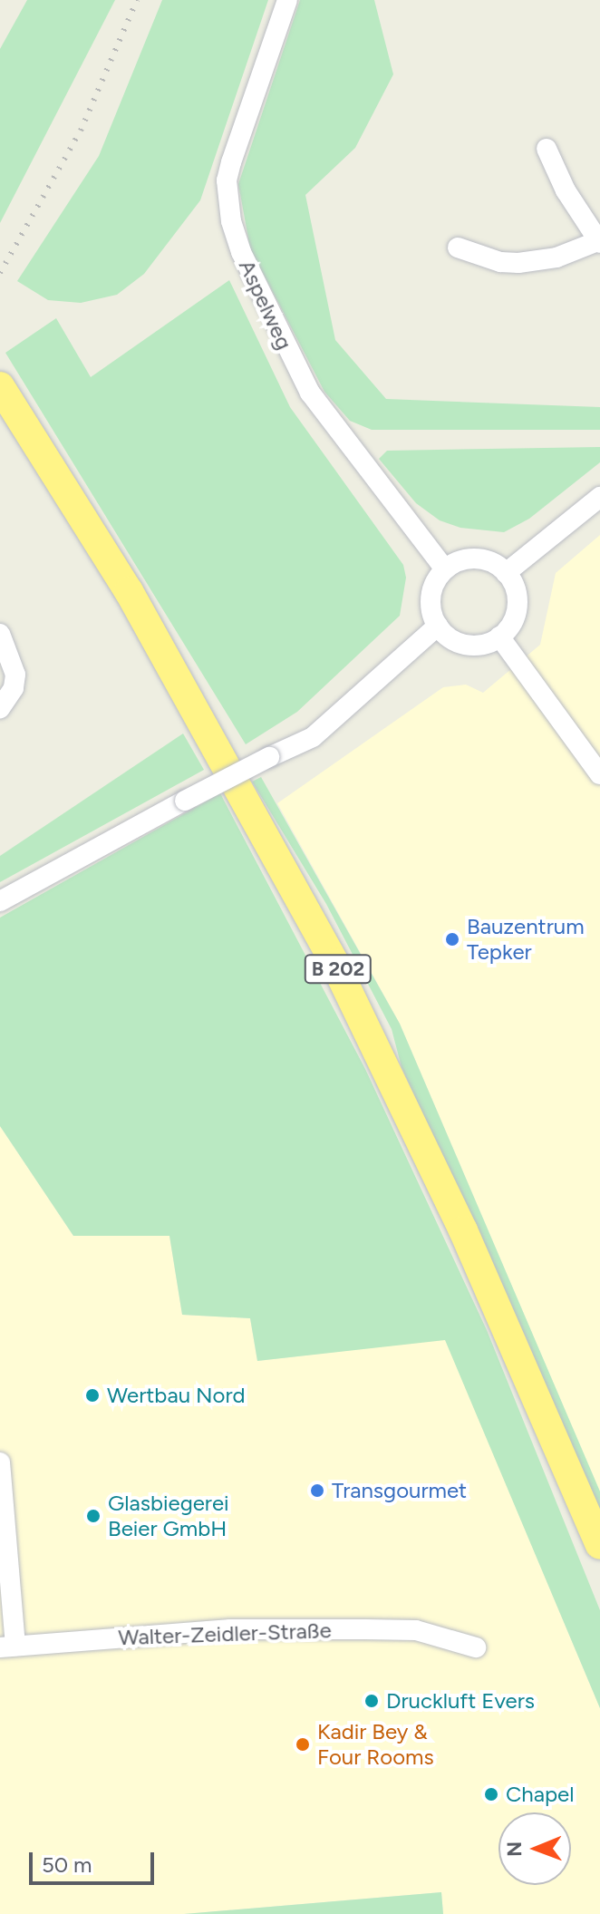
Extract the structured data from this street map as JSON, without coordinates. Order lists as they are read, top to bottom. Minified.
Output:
{"streets":{"highway":["B 202"],"street":["Aspelweg","Walter-Zeidler-Straße"]},"places":["Bauzentrum Tepker","Wertbau Nord","Transgourmet","Glasbiegerei Beier GmbH","Druckluft Evers","Kadir Bey & Four Rooms","Chapel"],"scale_bar":"50 m","north":"left"}
